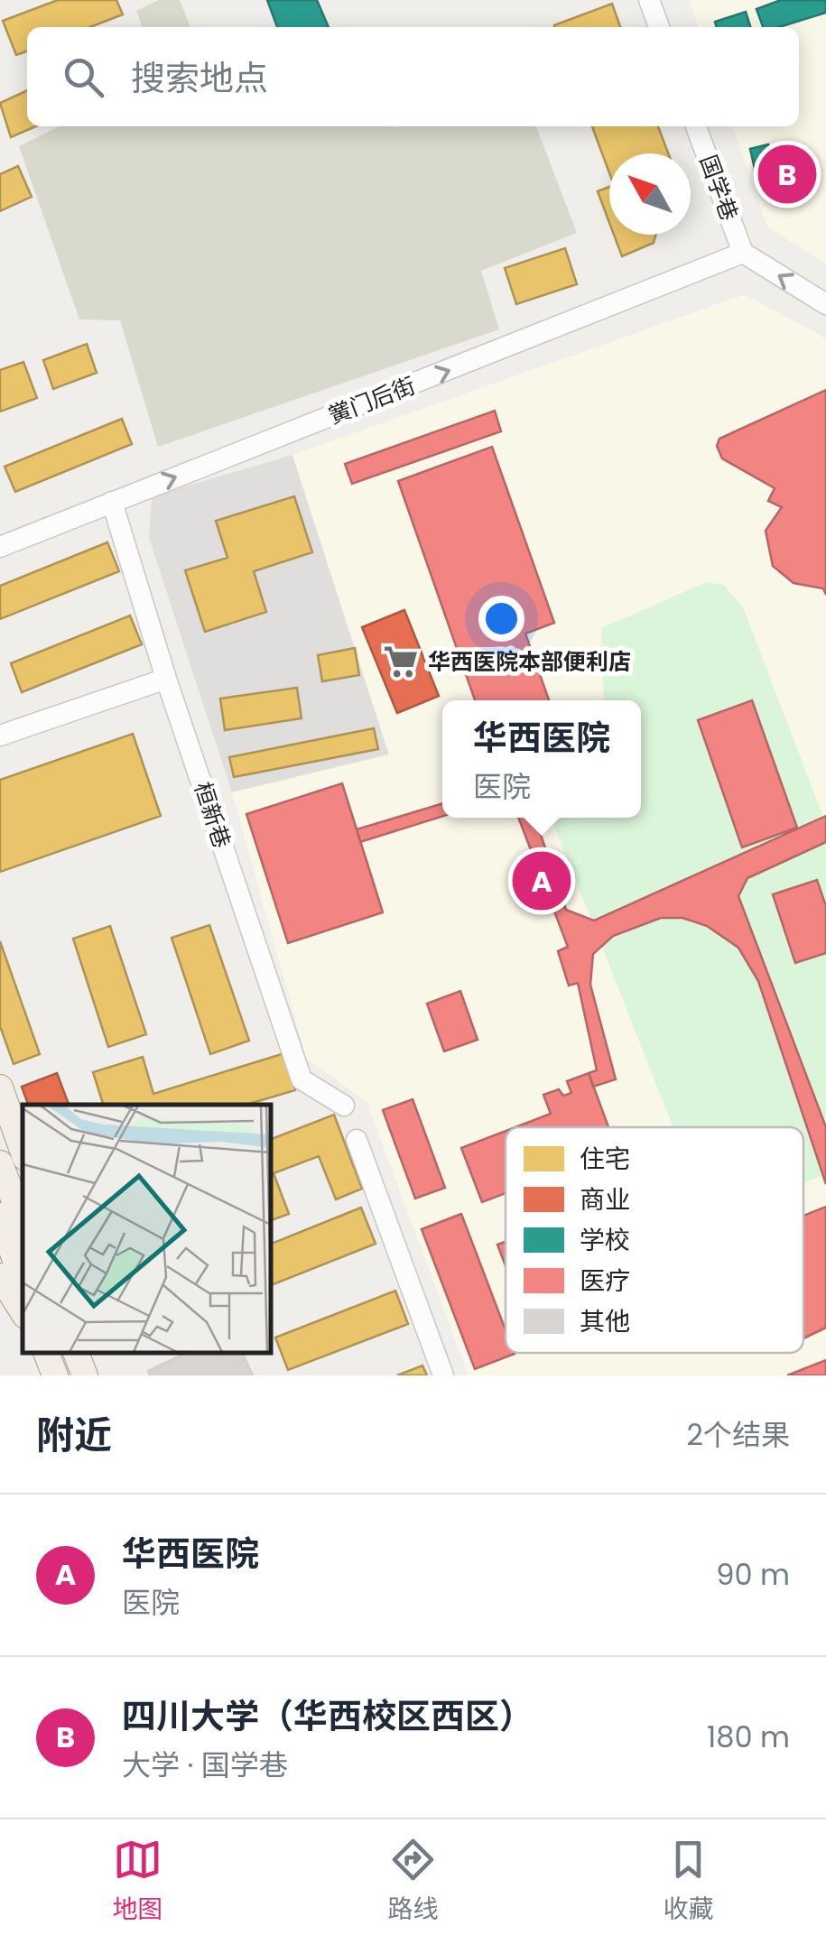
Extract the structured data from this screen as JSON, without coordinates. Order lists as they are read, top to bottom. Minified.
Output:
{"streets":{"street":["国学巷","黉门后街","桓新巷"]},"crossings":[["国学巷","黉门后街"],["黉门后街","桓新巷"]],"one_way":["黉门后街"],"places":{"supermarket":["华西医院本部便利店"]},"legend":["住宅","商业","学校","医疗","其他"],"north":"top left","page":{"search":"搜索地点","pins":["B","A"],"popup":["华西医院","医院"],"heading":["附近","2个结果"],"list":[{"mark":"A","name":"华西医院","note":"医院","value":"90 m"},{"mark":"B","name":"四川大学（华西校区西区）","note":"大学 · 国学巷","value":"180 m"}],"nav":["地图","路线","收藏"]}}
